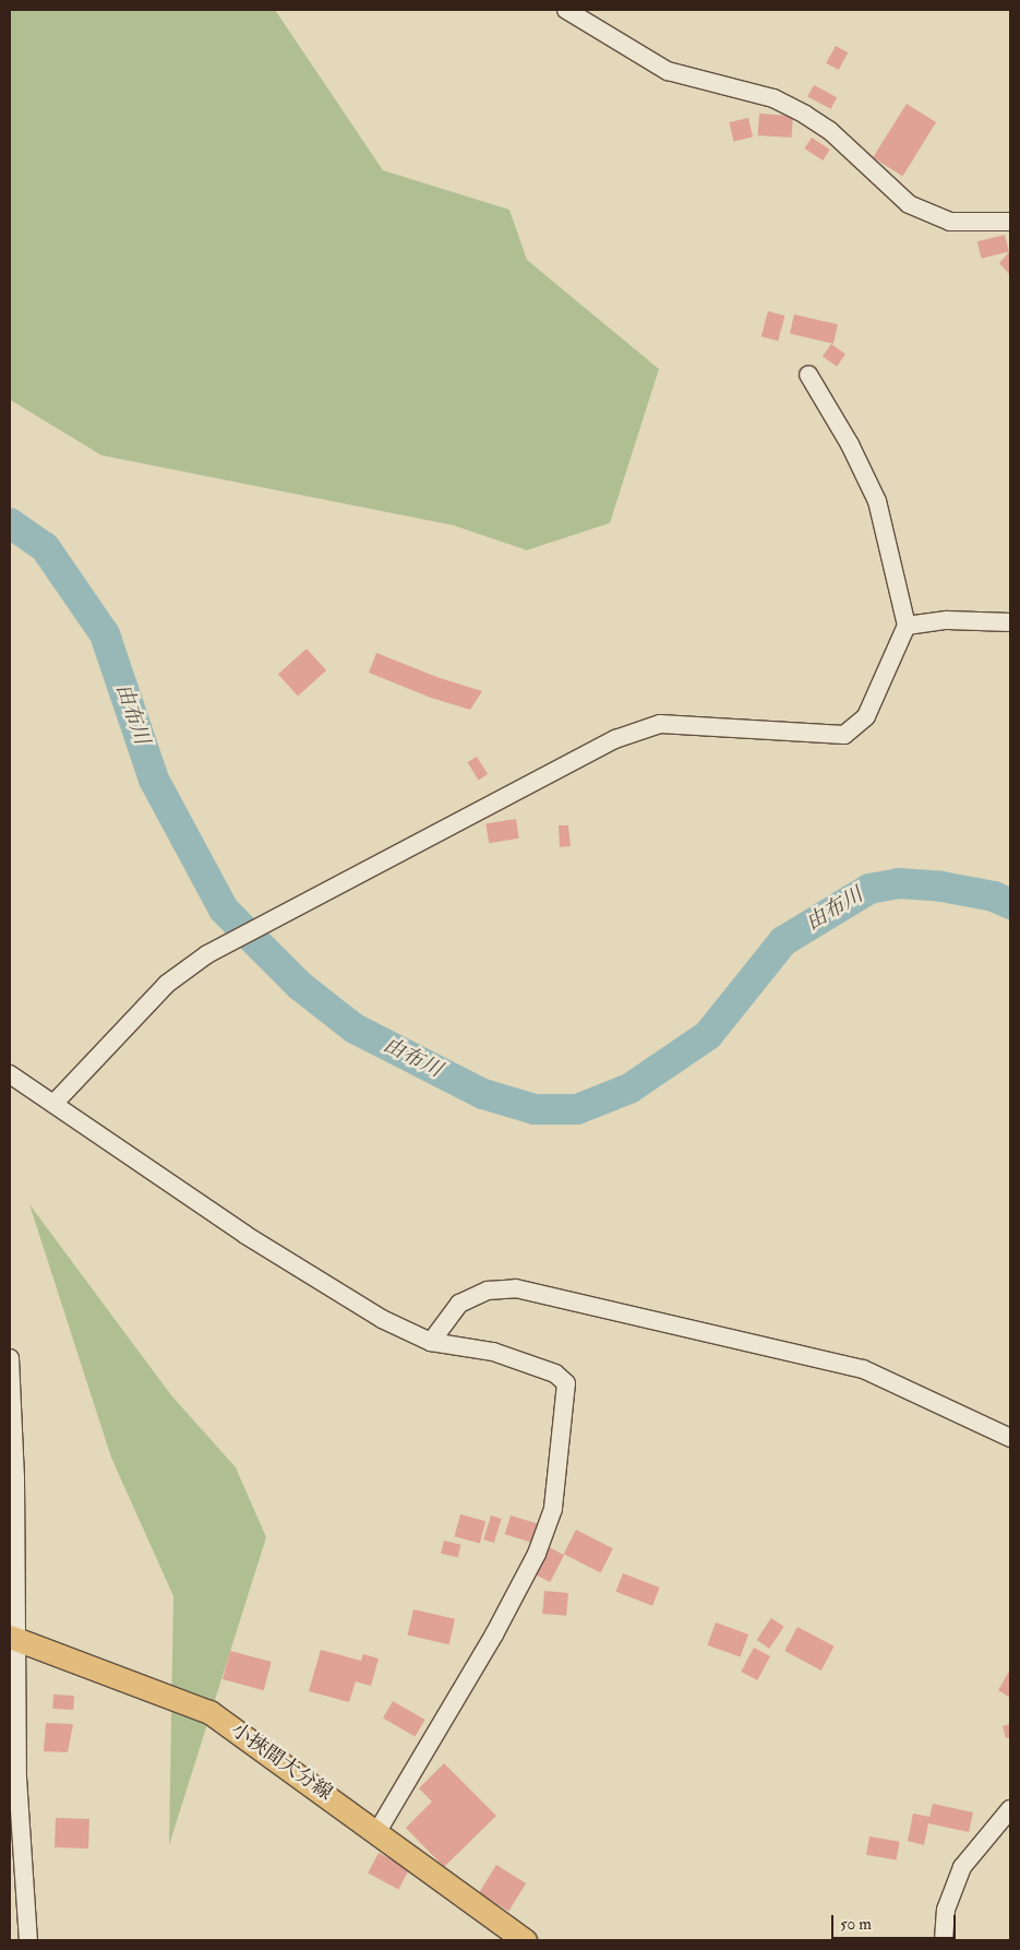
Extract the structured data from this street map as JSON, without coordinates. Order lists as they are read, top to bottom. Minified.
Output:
{"streets":{"main road":["小挾間大分線"]},"water":["由布川"],"scale_bar":"50 m"}
